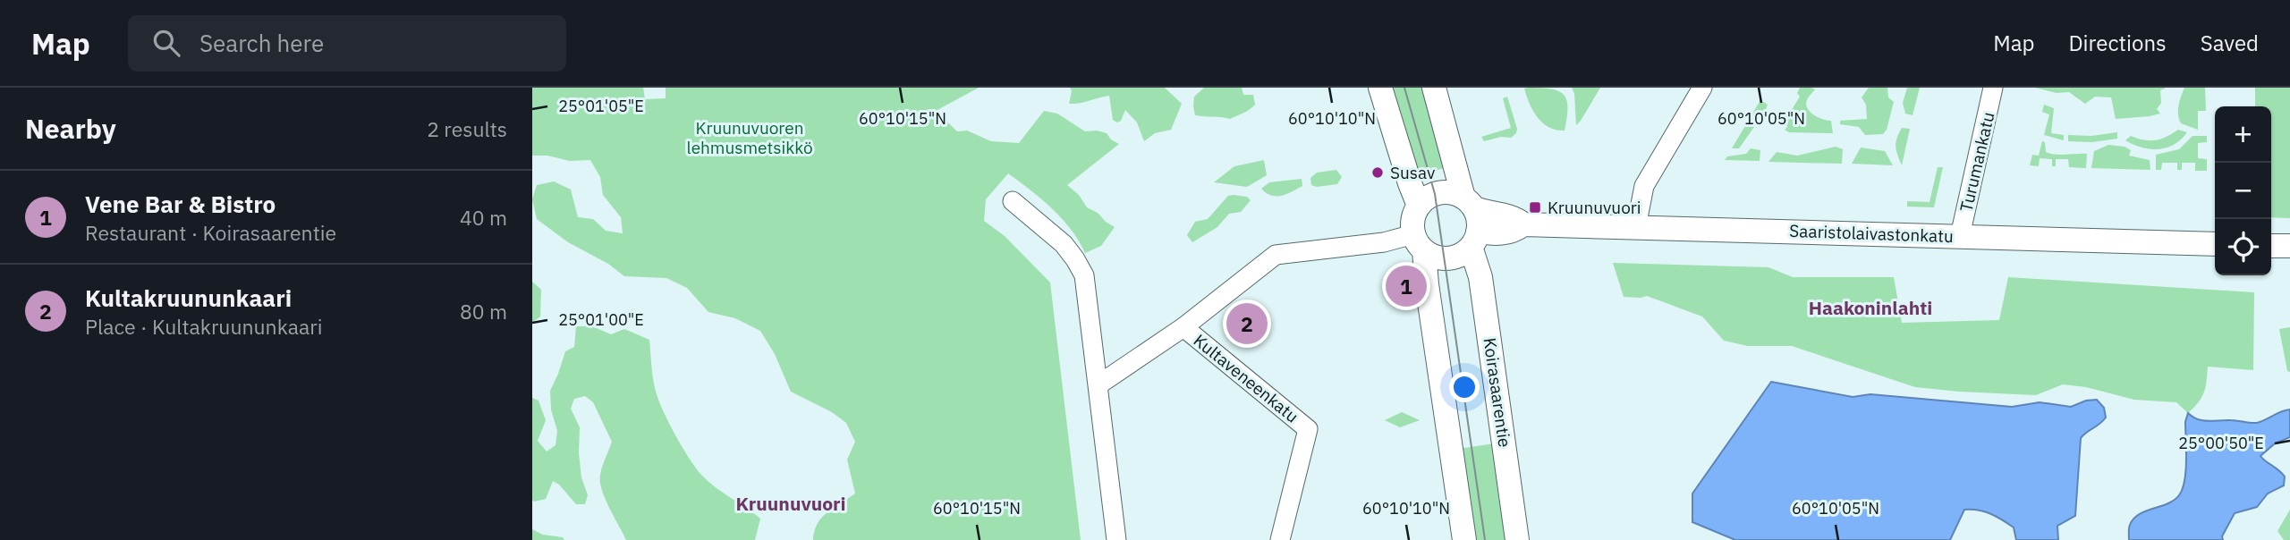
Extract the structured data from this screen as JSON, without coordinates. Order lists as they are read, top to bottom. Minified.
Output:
{"streets":{"street":["Turumankatu","Saaristolaivastonkatu","Kultaveneenkatu","Koirasaarentie"]},"crossings":[["Turumankatu","Saaristolaivastonkatu"],["Saaristolaivastonkatu","Koirasaarentie"]],"districts":["Haakoninlahti","Kruunuvuori"],"parks":["Kruunuvuoren lehmusmetsikkö"],"places":{"other":["Susav"],"transit":["Kruunuvuori"]},"page":{"header":"Map","search":"Search here","nav":["Map","Directions","Saved"],"heading":["Nearby","2 results"],"map_buttons":["+","−"],"list":[{"mark":"1","name":"Vene Bar & Bistro","note":"Restaurant · Koirasaarentie","value":"40 m"},{"mark":"2","name":"Kultakruununkaari","note":"Place · Kultakruununkaari","value":"80 m"}],"pins":["1","2"]},"coordinates":["25°01'05\"E","60°10'05\"N","60°10'15\"N","60°10'10\"N","25°01'00\"E","25°00'50\"E"]}
